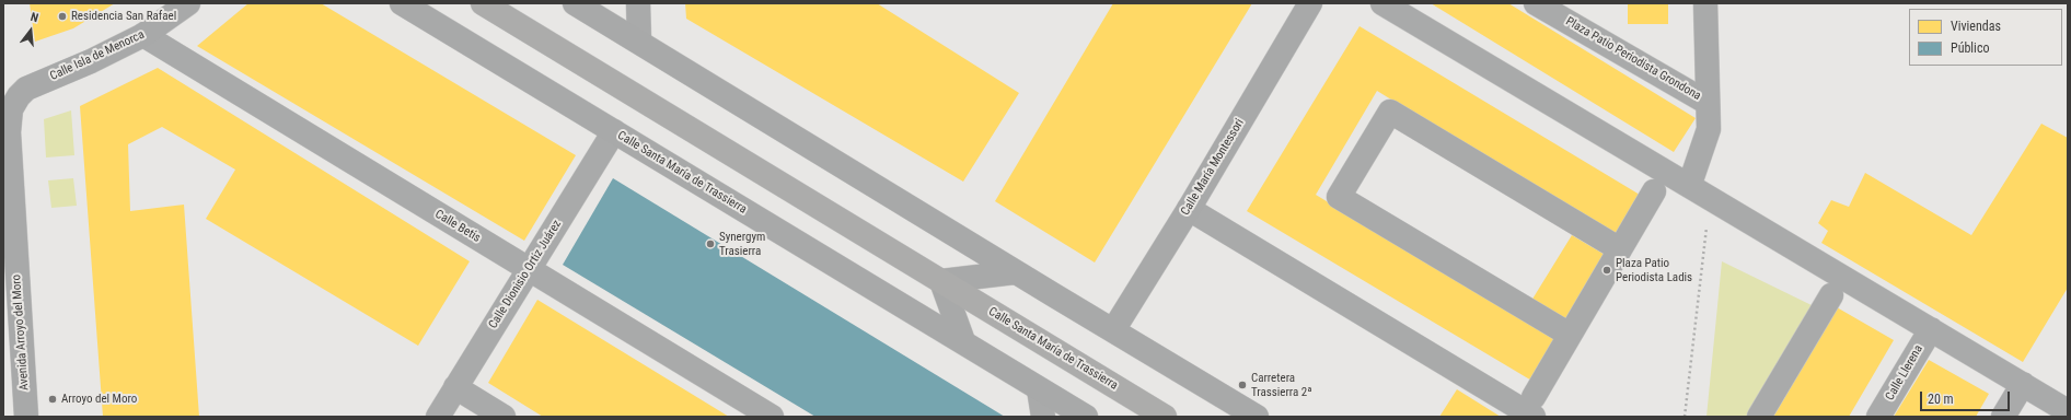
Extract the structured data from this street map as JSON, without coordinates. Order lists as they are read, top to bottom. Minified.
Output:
{"streets":{"main road":["Calle Santa María de Trassierra"],"street":["Calle Isla de Menorca","Plaza Patio Periodista Grondona","Calle María Montessori","Calle Betis","Calle Dionisio Ortiz Juárez","Avenida Arroyo del Moro","Calle Llerena"]},"crossings":[["Calle Isla de Menorca","Calle Betis"],["Calle Isla de Menorca","Avenida Arroyo del Moro"],["Calle Santa María de Trassierra","Calle Dionisio Ortiz Juárez"],["Calle Betis","Calle Dionisio Ortiz Juárez"]],"places":["Residencia San Rafael","Synergym Trasierra","Plaza Patio Periodista Ladis","Carretera Trassierra 2ª","Arroyo del Moro"],"legend":["Viviendas","Público"],"scale_bar":"20 m","north":"top"}
